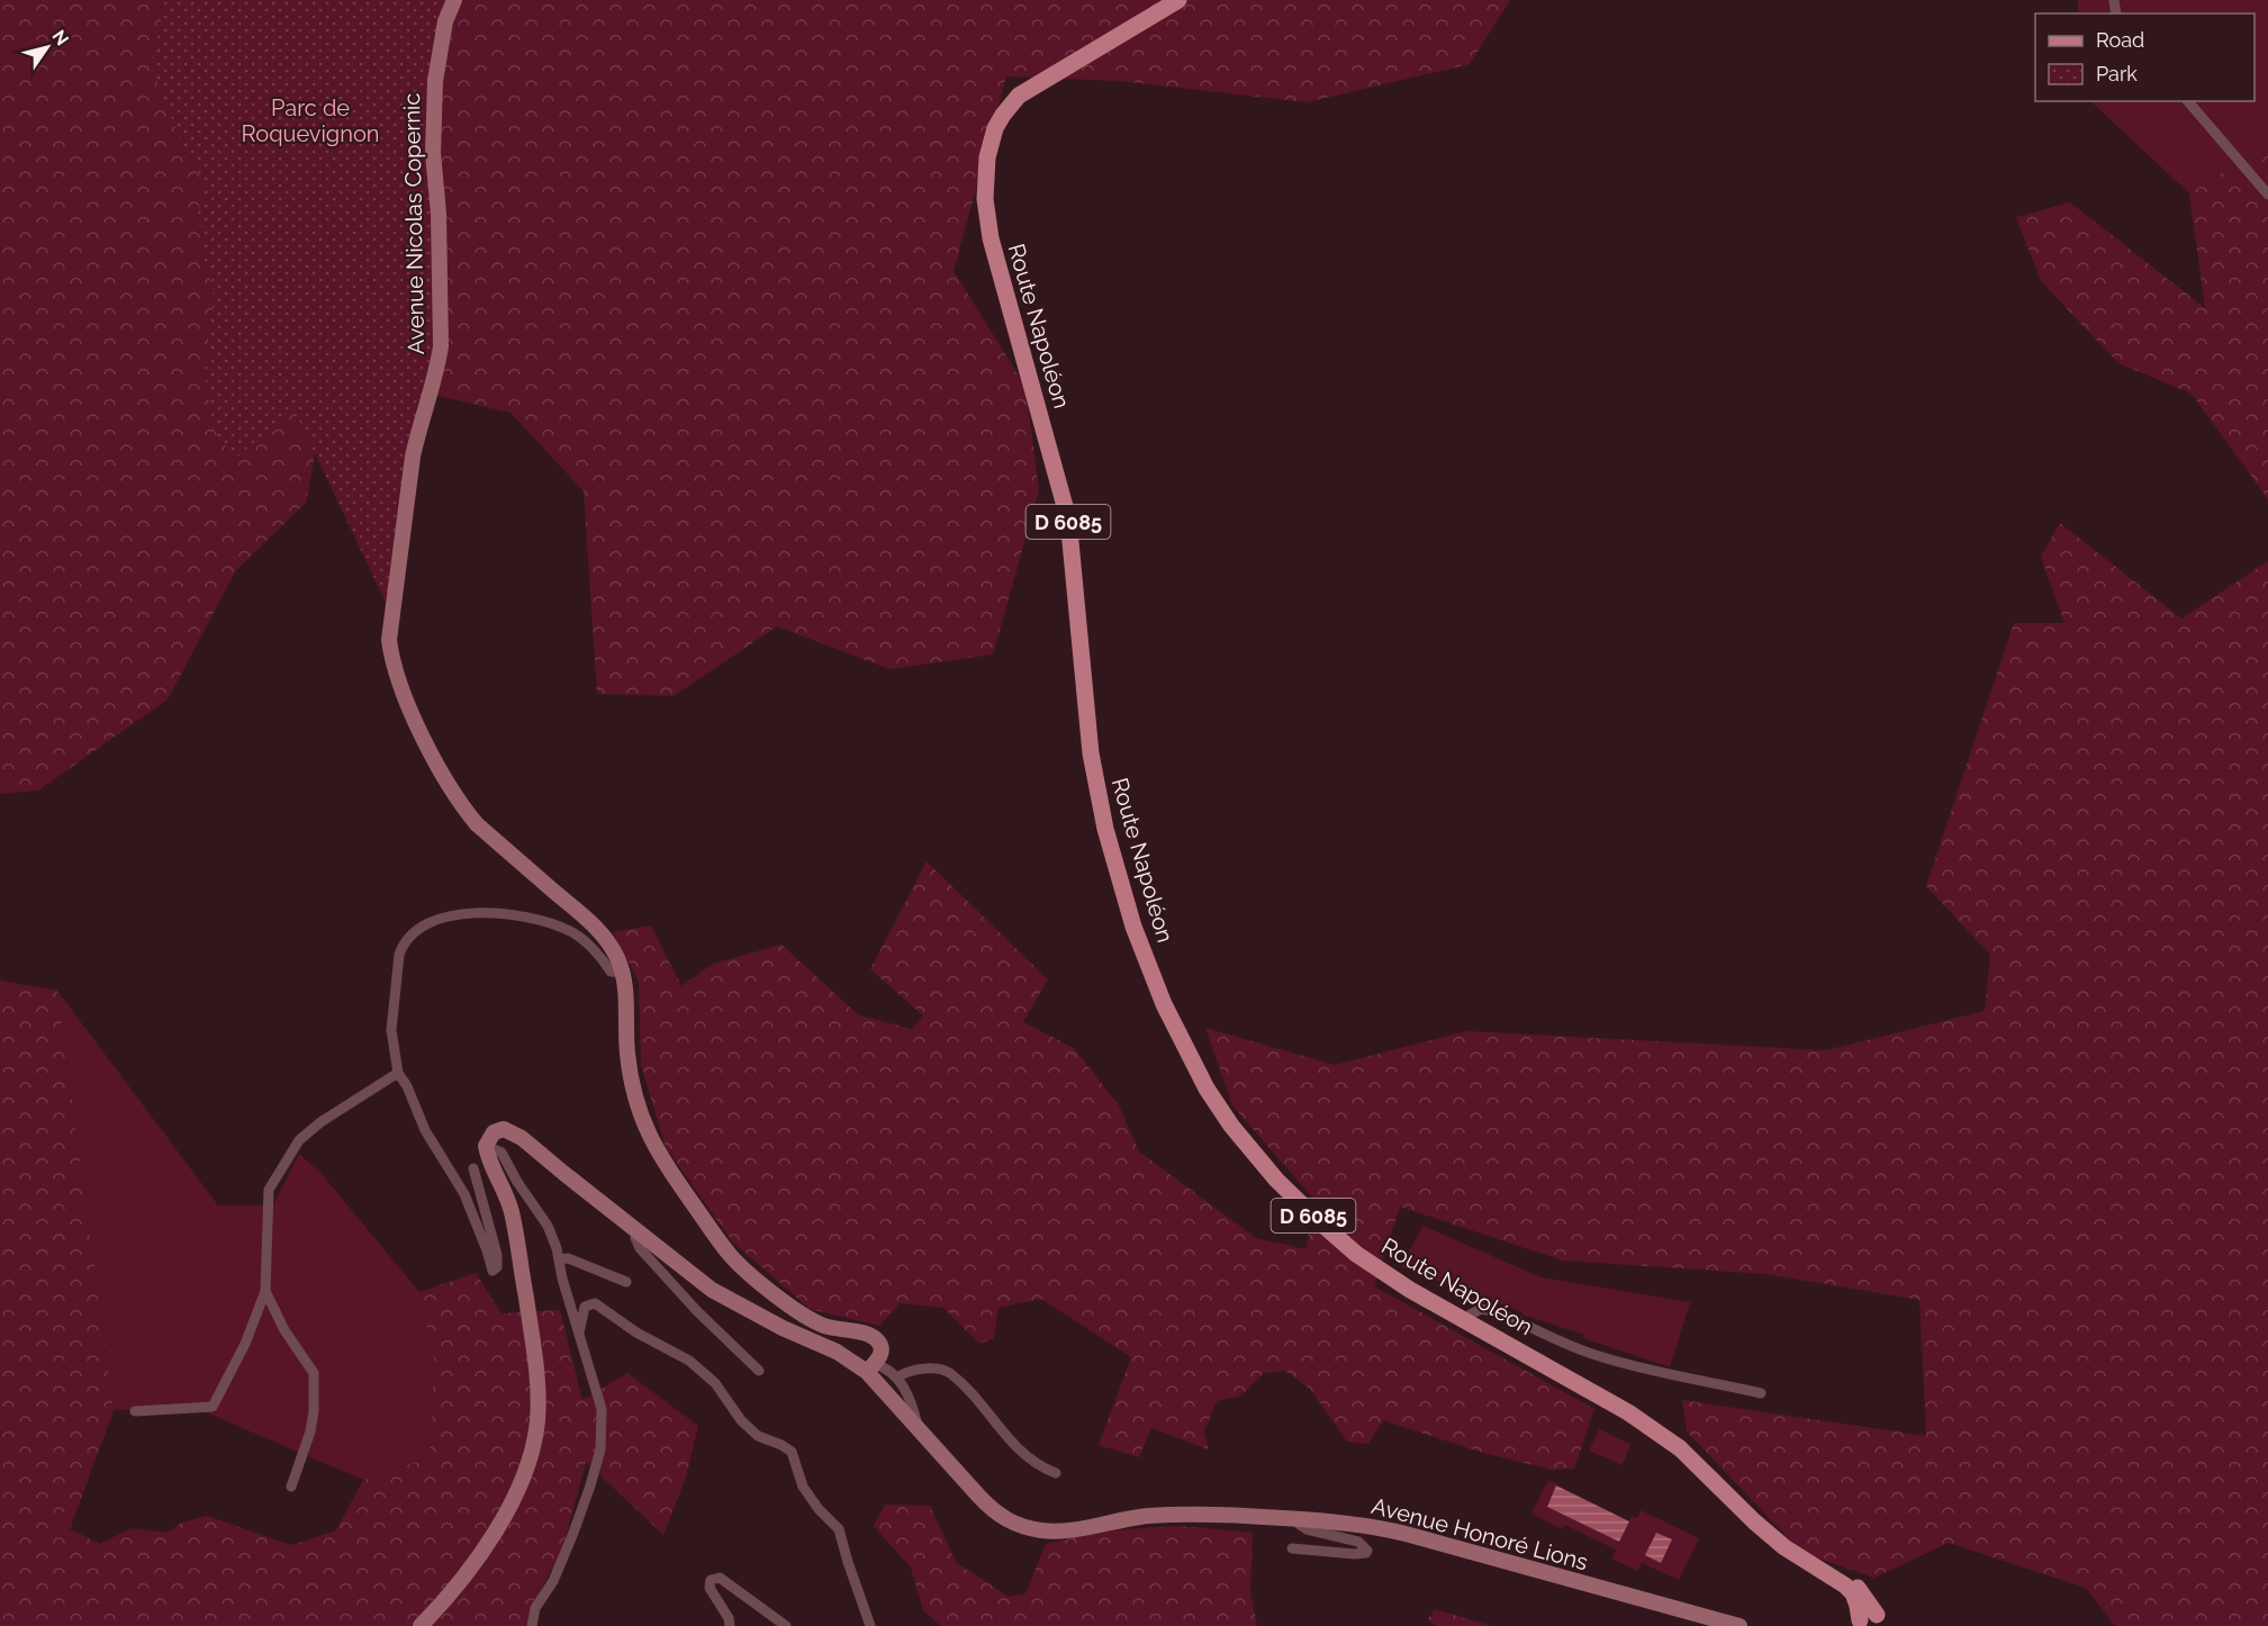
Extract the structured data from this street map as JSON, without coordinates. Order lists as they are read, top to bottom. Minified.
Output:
{"streets":{"main road":["Avenue Nicolas Copernic","Route Napoléon","D 6085","Avenue Honoré Lions"]},"crossings":[["Avenue Nicolas Copernic","Avenue Honoré Lions"]],"parks":["Parc de Roquevignon"],"legend":["Road","Park"],"north":"top right"}
